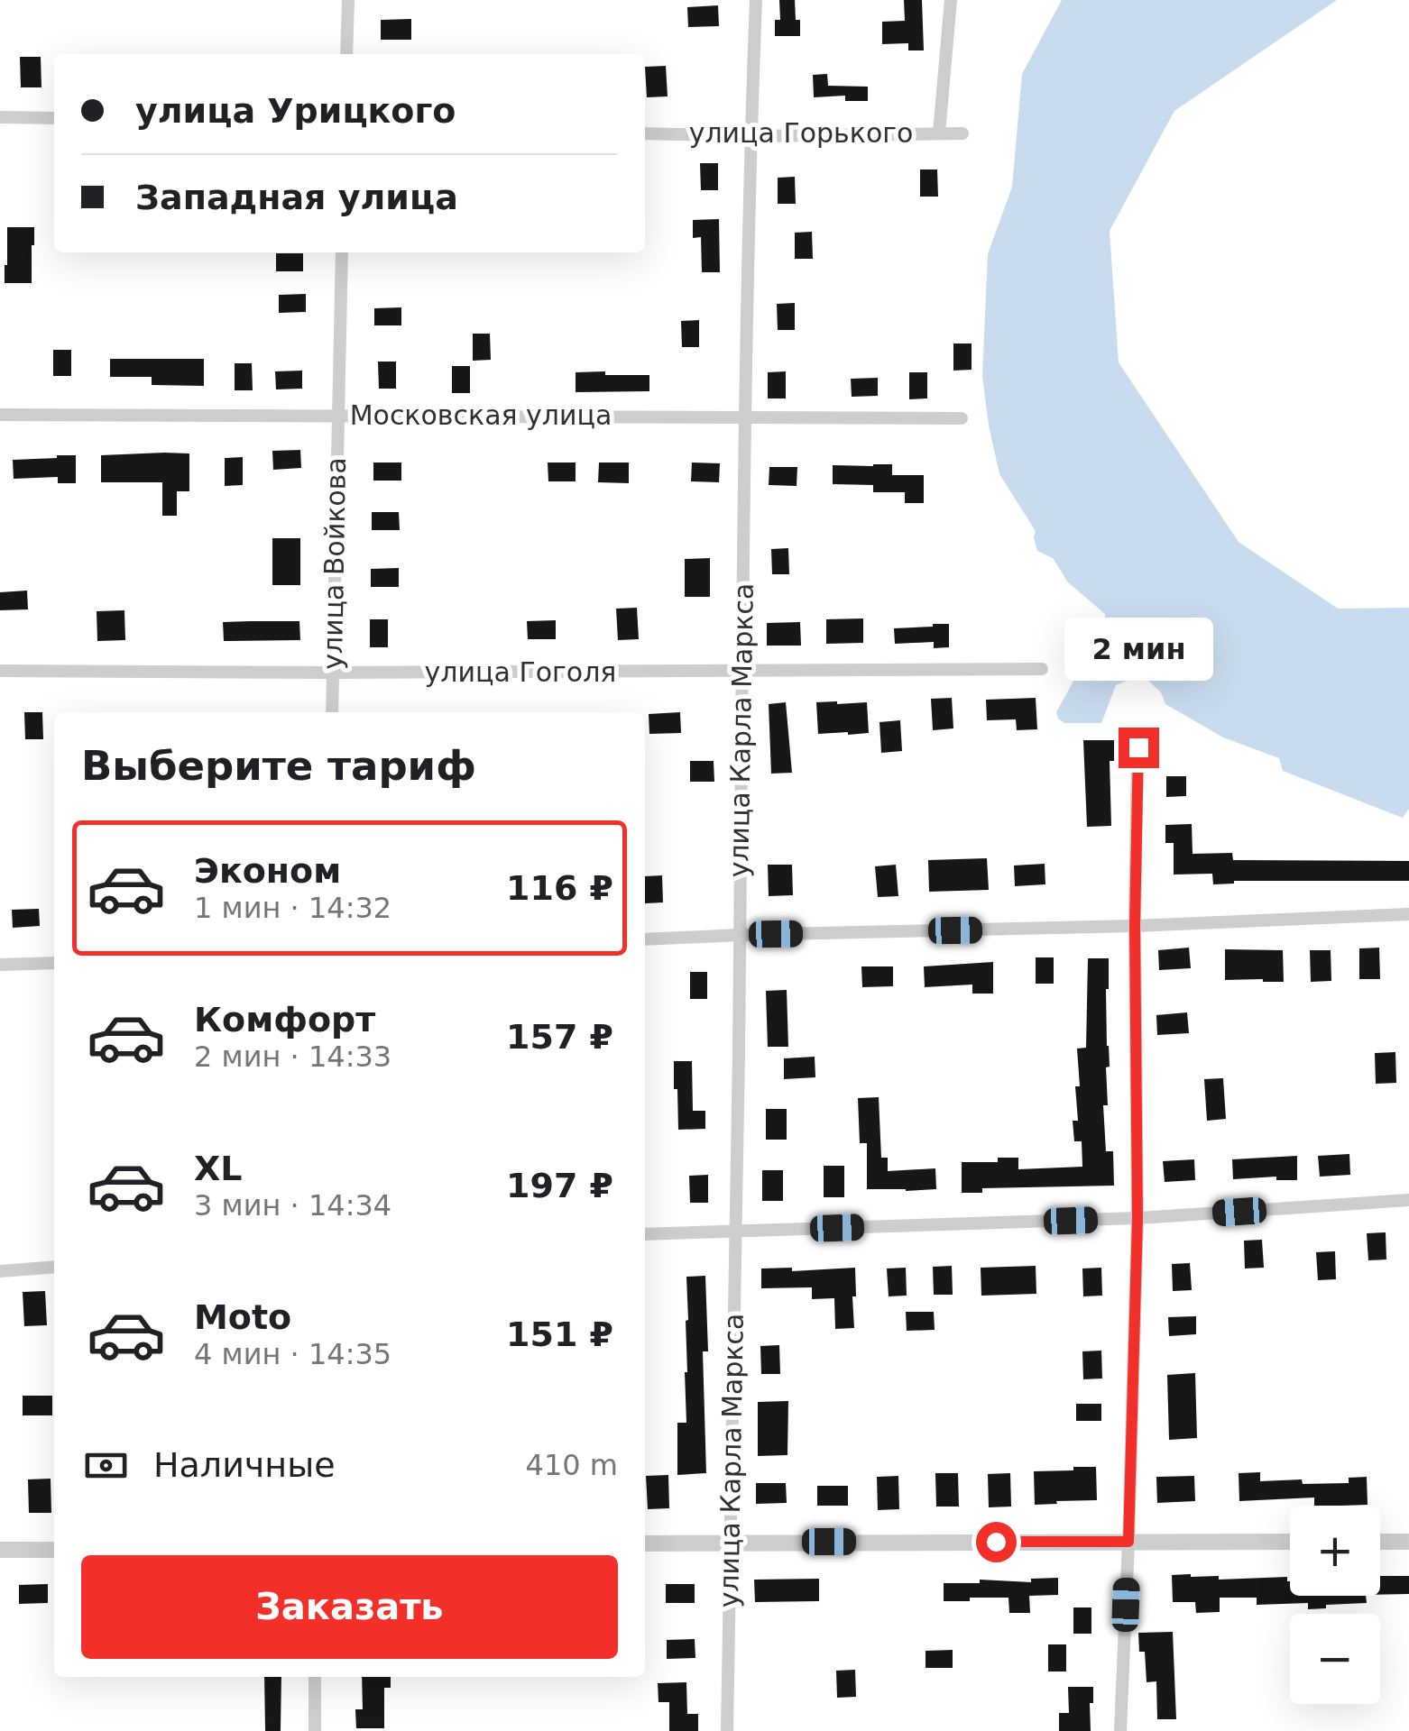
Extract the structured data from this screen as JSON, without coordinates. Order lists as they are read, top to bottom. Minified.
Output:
{"streets":{"street":["улица Горького","Московская улица","улица Войкова","улица Гоголя","улица Карла Маркса"]},"crossings":[["улица Горького","улица Карла Маркса"],["Московская улица","улица Войкова"],["Московская улица","улица Карла Маркса"],["улица Войкова","улица Гоголя"],["улица Гоголя","улица Карла Маркса"]],"page":{"banner":["улица Урицкого","Западная улица"],"bubble":"2 мин","heading":"Выберите тариф","list":[{"name":"Эконом","note":"1 мин · 14:32","value":"116 ₽"},{"name":"Комфорт","note":"2 мин · 14:33","value":"157 ₽"},{"name":"XL","note":"3 мин · 14:34","value":"197 ₽"},{"name":"Moto","note":"4 мин · 14:35","value":"151 ₽"}],"pay":["Наличные","410 m"],"map_buttons":["+","−"],"buttons":"Заказать"}}
